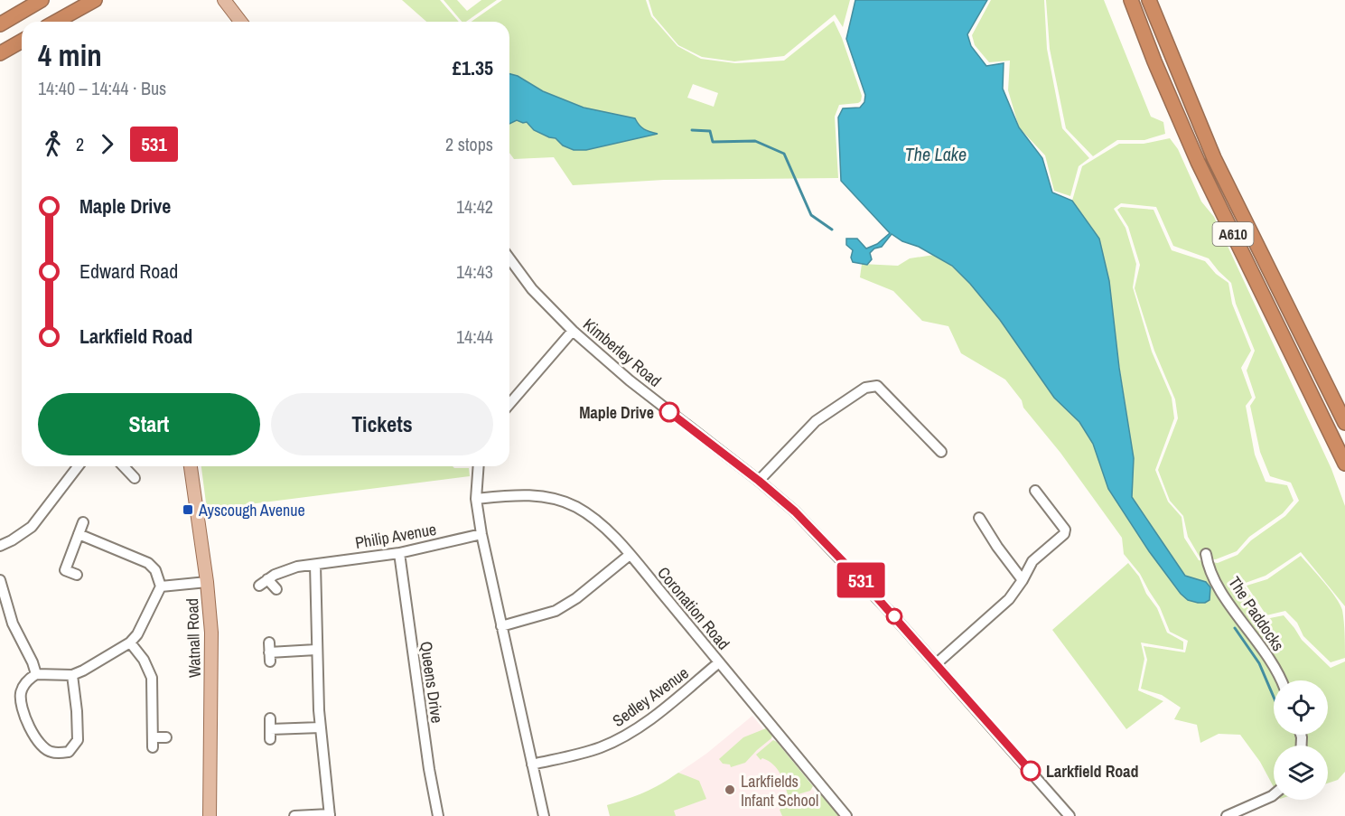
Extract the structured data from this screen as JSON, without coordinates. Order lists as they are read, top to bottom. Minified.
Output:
{"streets":{"highway":["A610"],"main road":["Watnall Road"],"street":["Kimberley Road","Philip Avenue","Coronation Road","The Paddocks","Queens Drive","Sedley Avenue"]},"crossings":[["Philip Avenue","Queens Drive"],["Coronation Road","Sedley Avenue"]],"water":["The Lake"],"places":{"other":["Maple Drive","Larkfield Road","Larkfields Infant School"],"transit":["Ayscough Avenue"]},"lines":["bus line 531"],"page":{"on_map":"531","heading":["4 min","14:40 – 14:44 · Bus","£1.35"],"legs":["2","531","2 stops"],"list":[{"name":"Maple Drive","value":"14:42"},{"name":"Edward Road","value":"14:43"},{"name":"Larkfield Road","value":"14:44"}],"buttons":["Start","Tickets"]}}
